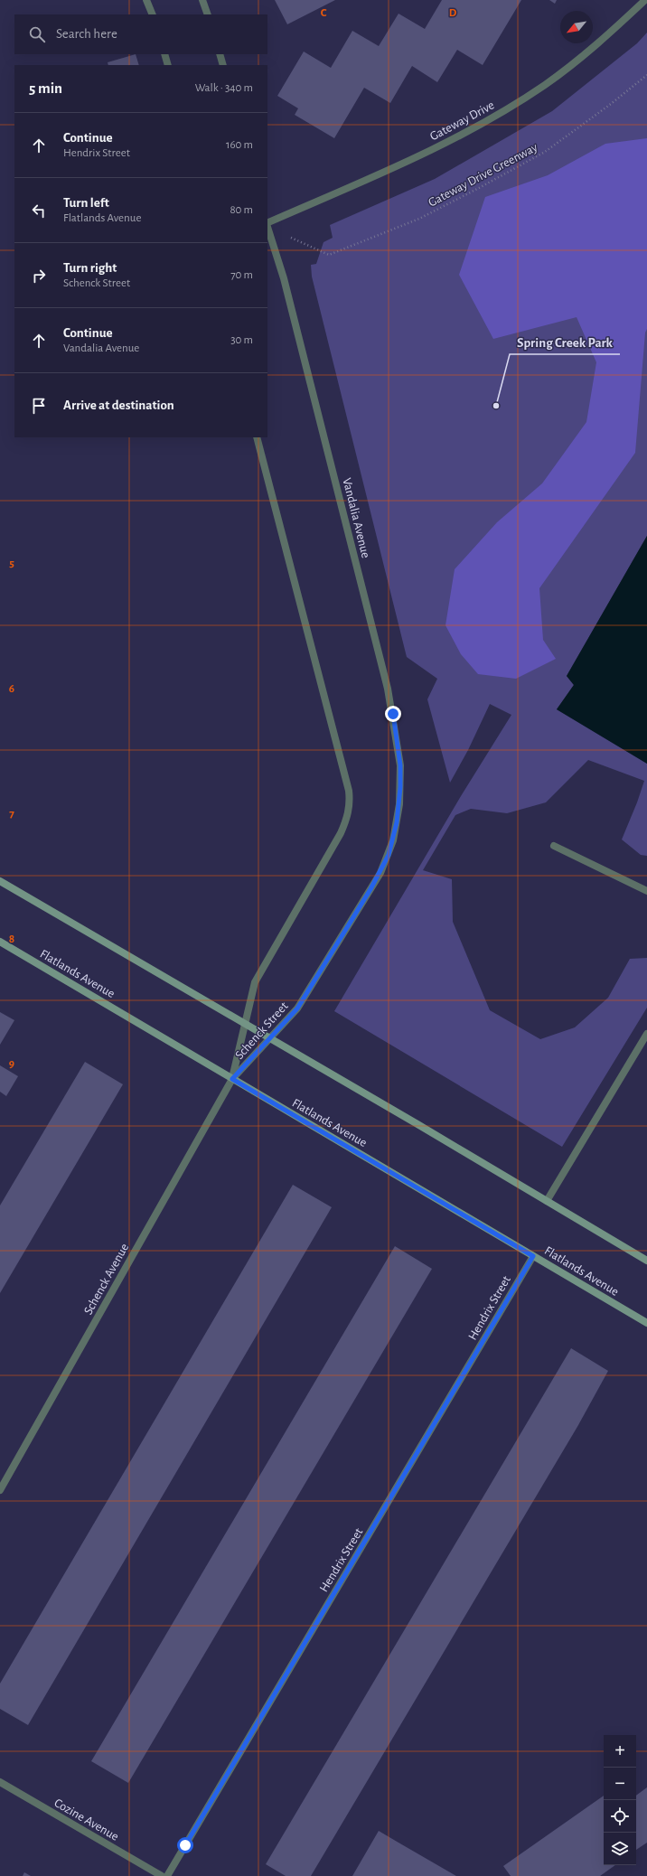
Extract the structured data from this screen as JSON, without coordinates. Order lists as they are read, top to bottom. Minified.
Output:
{"streets":{"main road":["Flatlands Avenue"],"street":["Gateway Drive","Vandalia Avenue","Schenck Street","Schenck Avenue","Hendrix Street","Cozine Avenue"],"path":["Gateway Drive Greenway"]},"crossings":[["Vandalia Avenue","Schenck Street"],["Flatlands Avenue","Schenck Street"],["Flatlands Avenue","Schenck Avenue"],["Flatlands Avenue","Hendrix Street"],["Schenck Street","Schenck Avenue"]],"places":["Spring Creek Park"],"north":"bottom left","page":{"search":"Search here","heading":["5 min","Walk · 340 m"],"list":[["Continue","Hendrix Street","160 m"],["Turn left","Flatlands Avenue","80 m"],["Turn right","Schenck Street","70 m"],["Continue","Vandalia Avenue","30 m"],"Arrive at destination"],"map_buttons":["+","−"]},"grid":{"columns":["C","D"],"rows":["5","6","7","8","9"]}}
